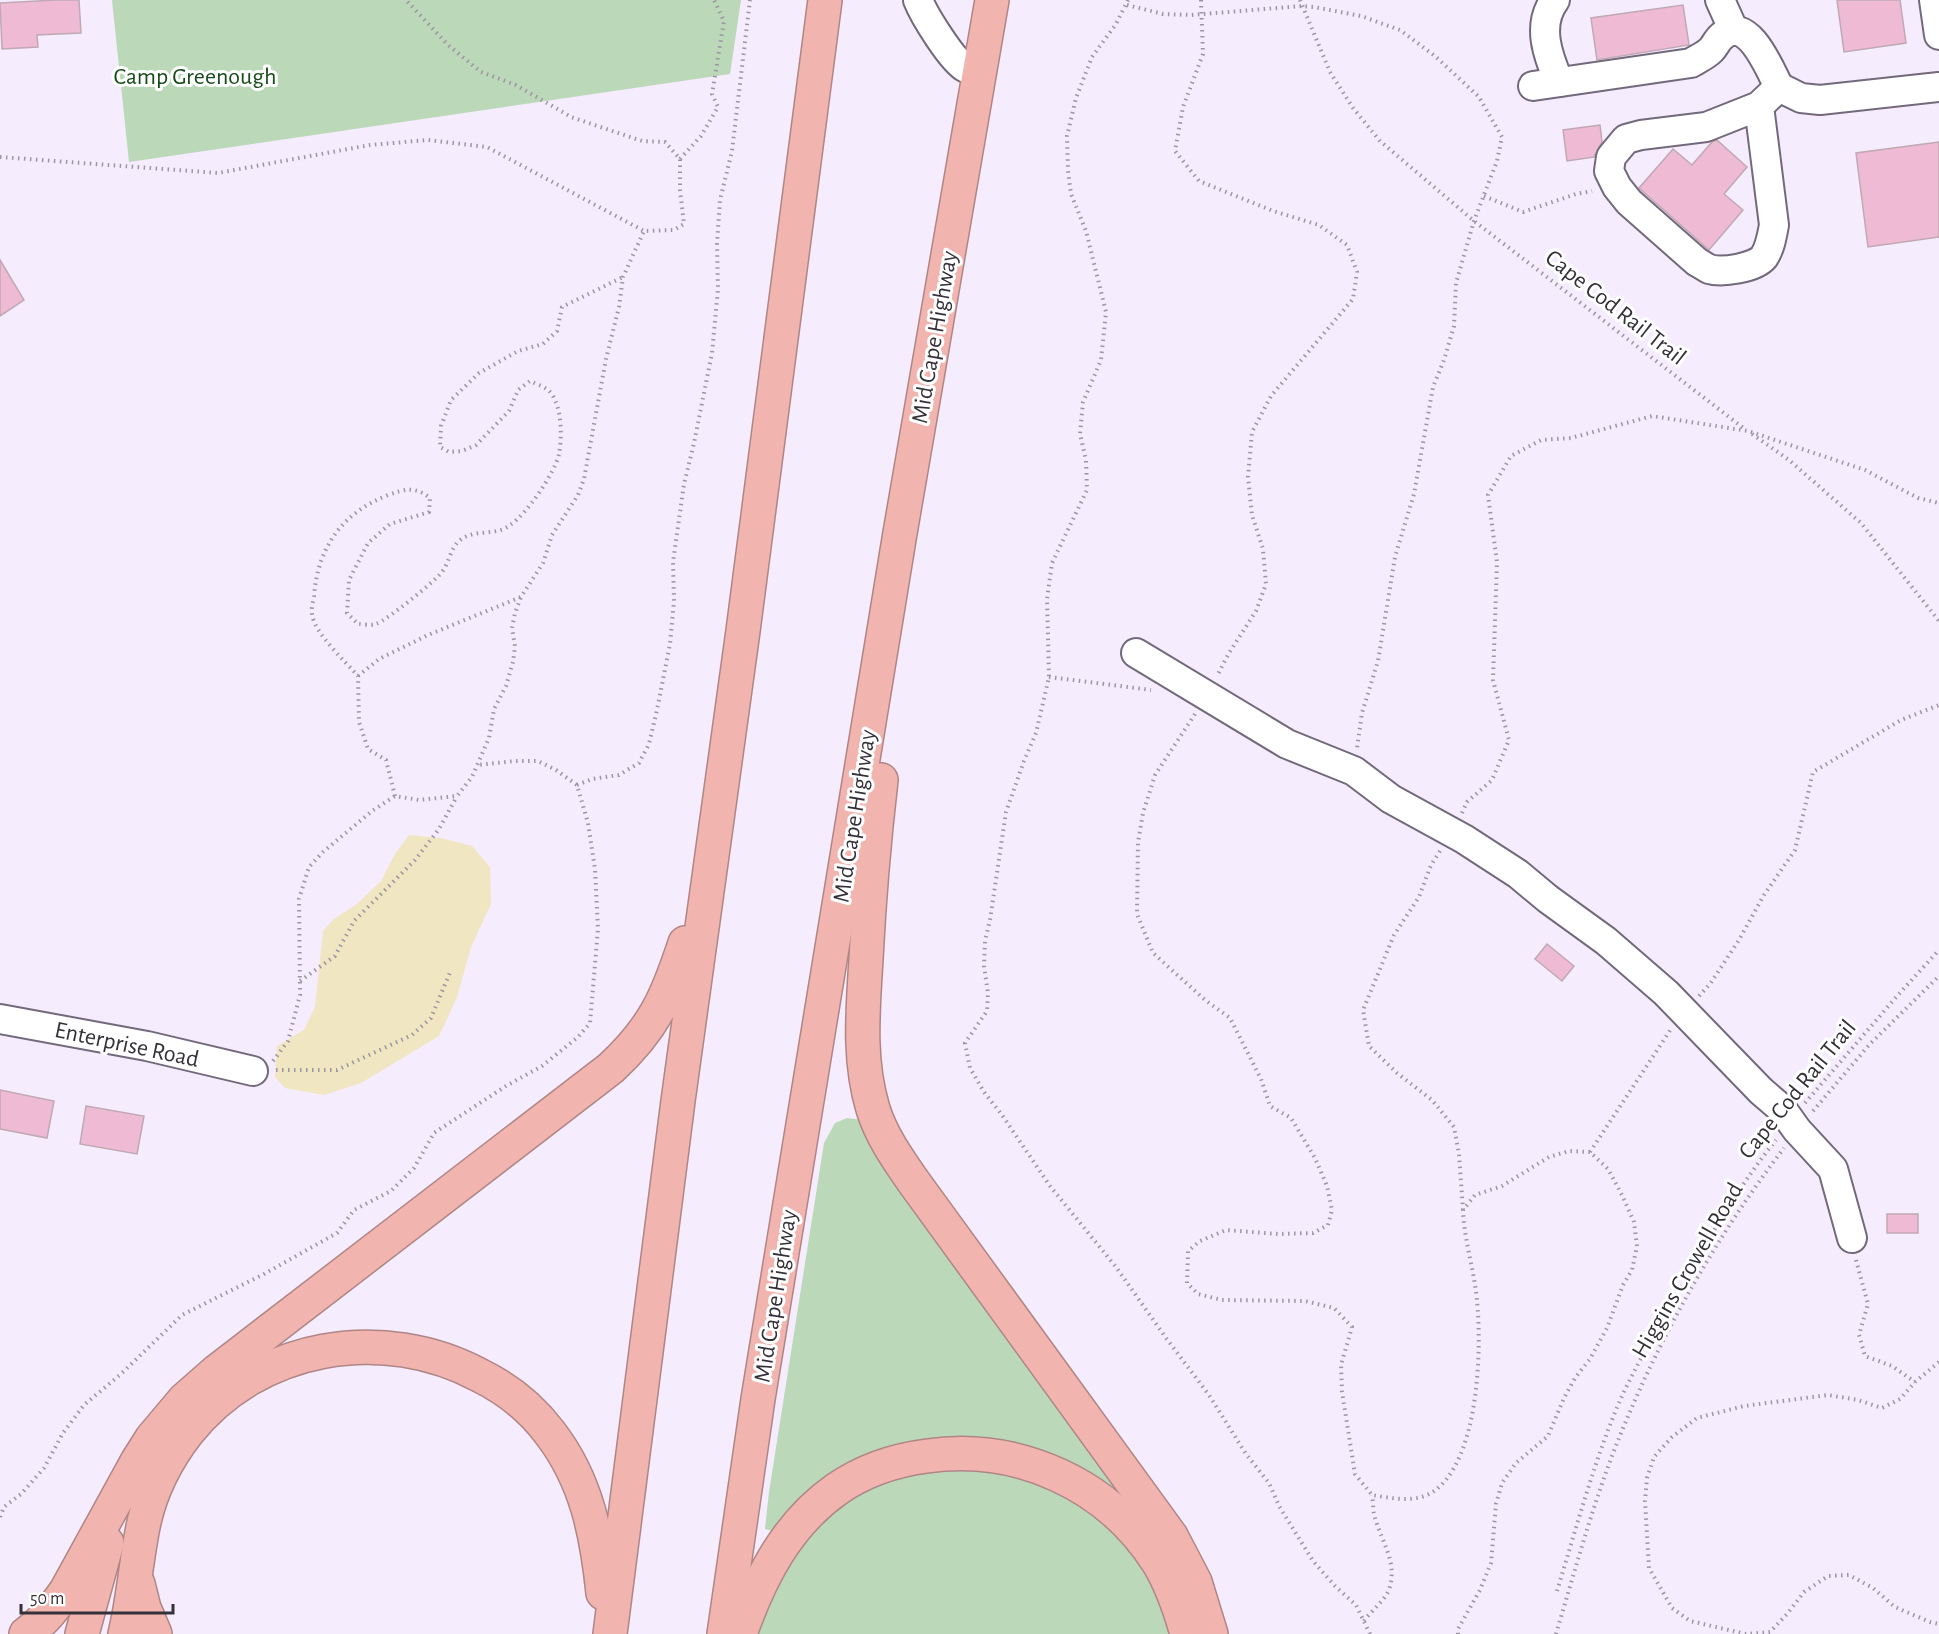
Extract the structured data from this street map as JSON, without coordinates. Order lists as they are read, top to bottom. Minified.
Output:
{"streets":{"highway":["Mid Cape Highway"],"street":["Enterprise Road"],"path":["Cape Cod Rail Trail","Higgins Crowell Road"]},"crossings":[["Cape Cod Rail Trail","Higgins Crowell Road"]],"parks":["Camp Greenough"],"scale_bar":"50 m"}
